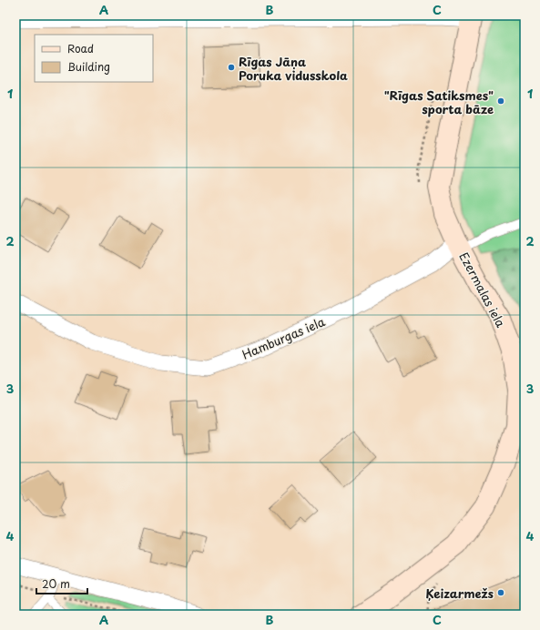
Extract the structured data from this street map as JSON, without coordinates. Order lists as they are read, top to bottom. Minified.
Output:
{"streets":{"street":["Ezermalas iela","Hamburgas iela"]},"crossings":[["Ezermalas iela","Hamburgas iela"]],"places":["Rīgas Jāņa Poruka vidusskola","\"Rīgas Satiksmes\" sporta bāze","Ķeizarmežs"],"legend":["Road","Building"],"scale_bar":"20 m","grid":{"columns":["A","B","C"],"rows":["1","2","3","4"]}}
